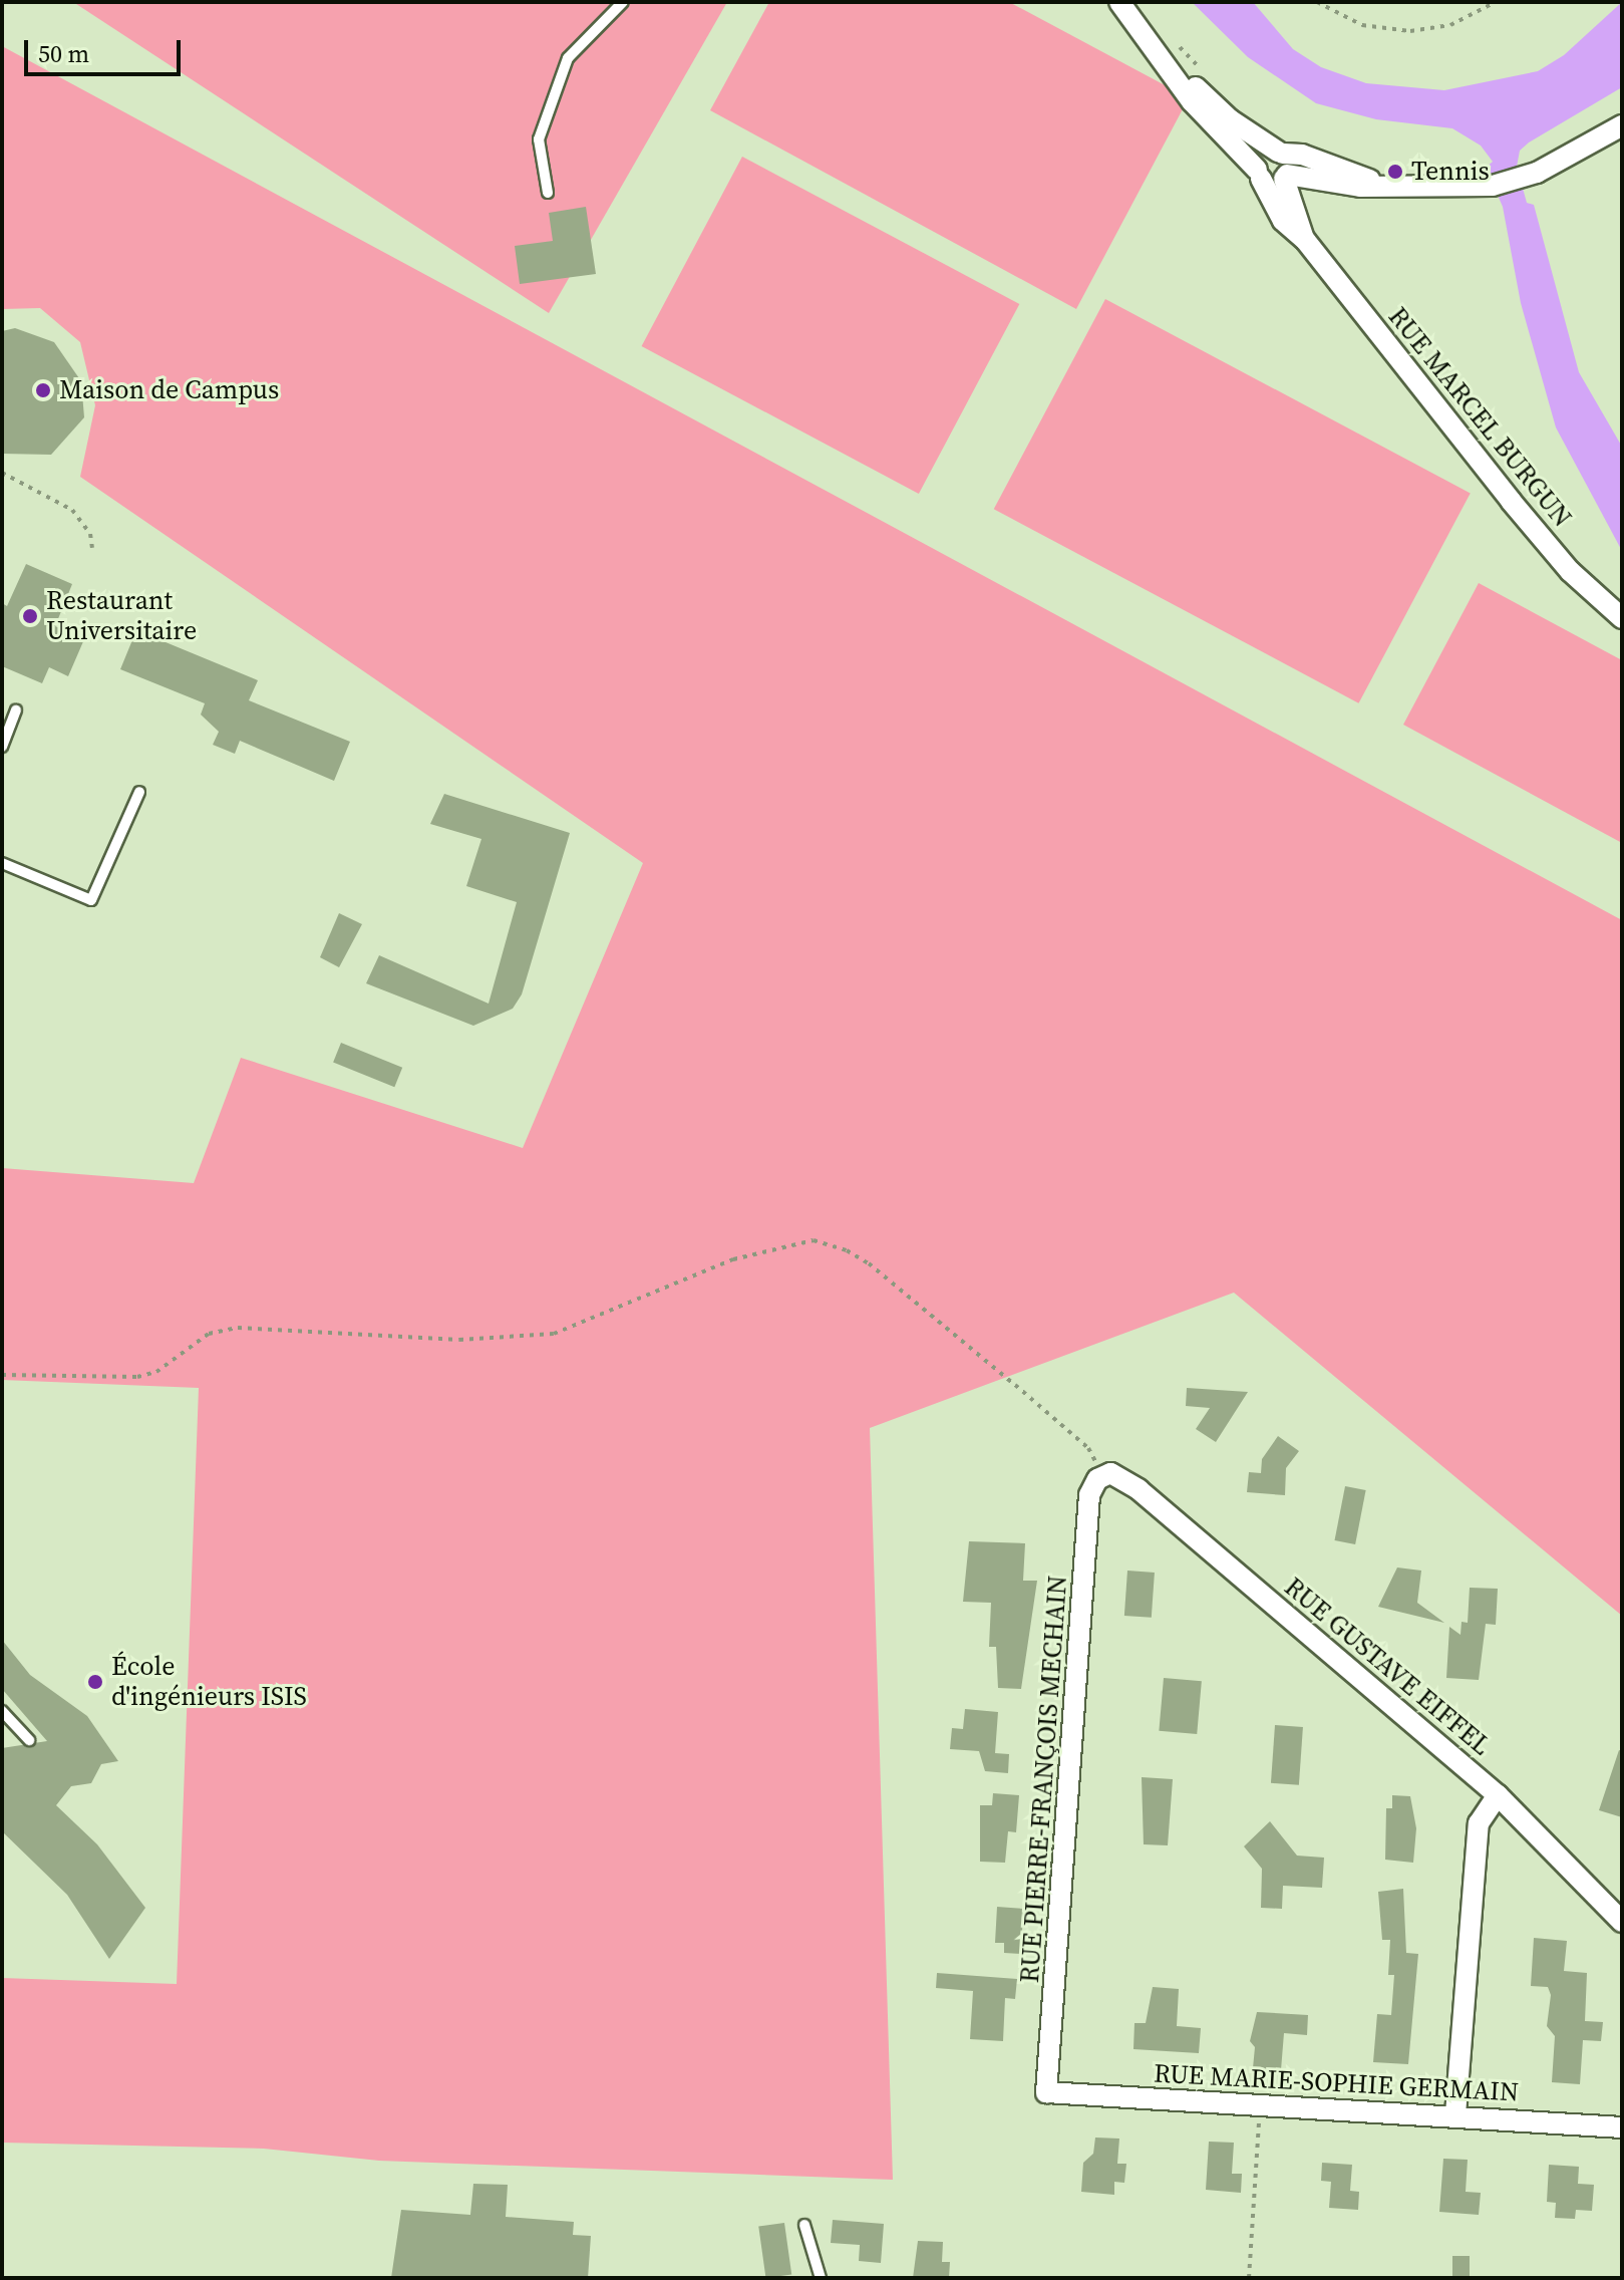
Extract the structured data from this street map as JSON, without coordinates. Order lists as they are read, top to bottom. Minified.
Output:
{"streets":{"street":["RUE MARCEL BURGUN","RUE GUSTAVE EIFFEL","RUE PIERRE-FRANÇOIS MECHAIN","RUE MARIE-SOPHIE GERMAIN"]},"crossings":[["RUE GUSTAVE EIFFEL","RUE PIERRE-FRANÇOIS MECHAIN"],["RUE PIERRE-FRANÇOIS MECHAIN","RUE MARIE-SOPHIE GERMAIN"]],"places":["Tennis","Maison de Campus","Restaurant Universitaire","École d'ingénieurs ISIS"],"scale_bar":"50 m"}
